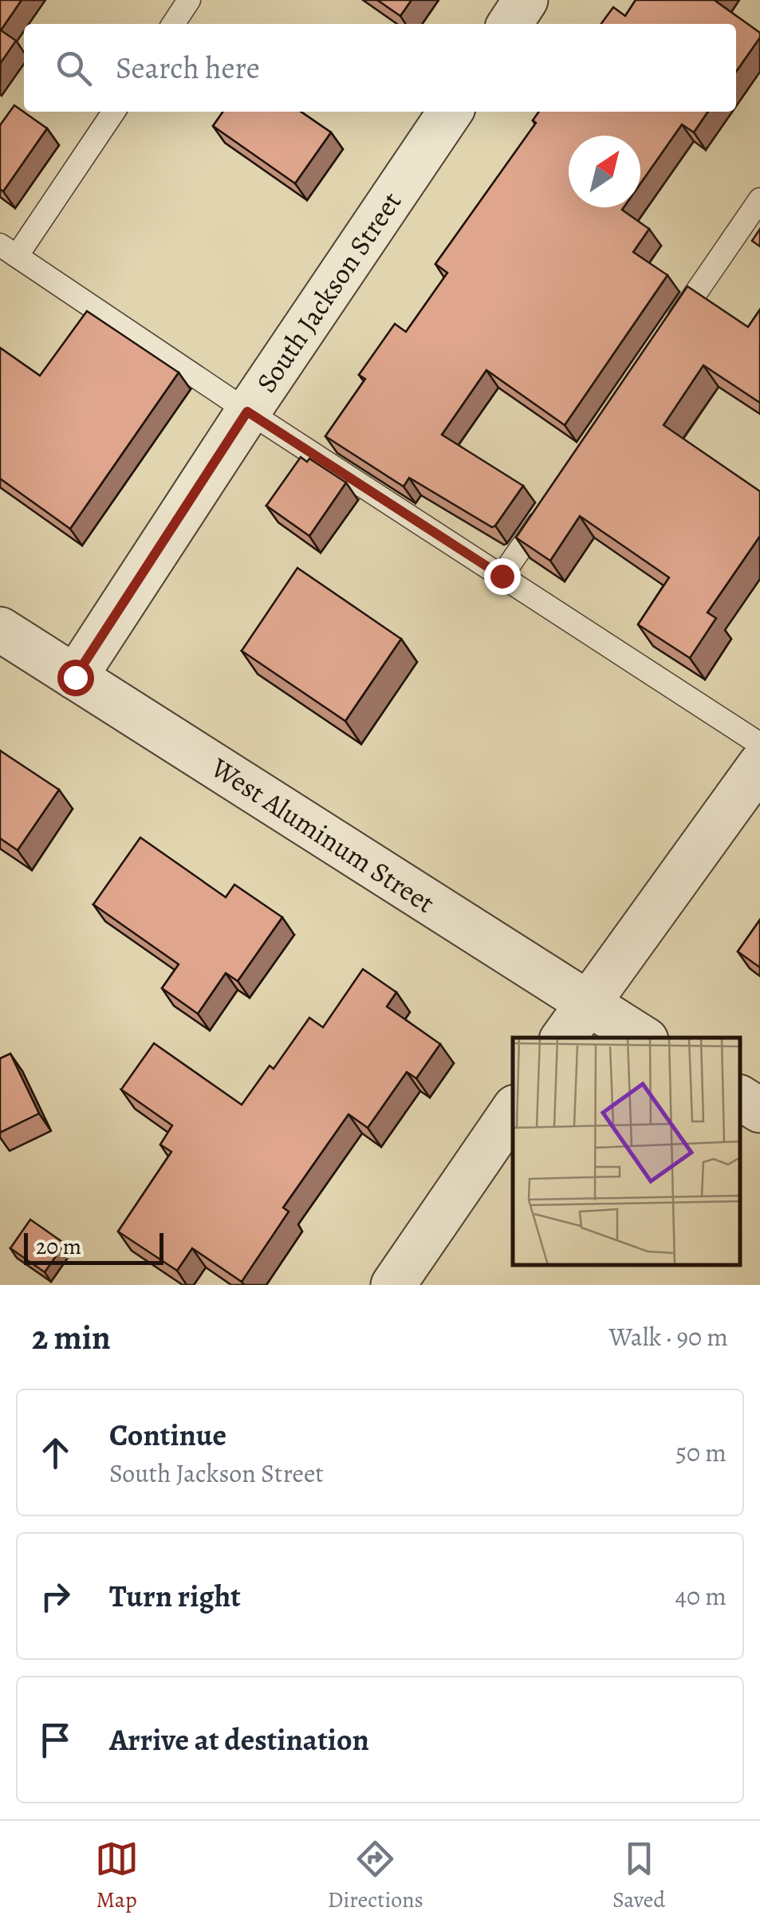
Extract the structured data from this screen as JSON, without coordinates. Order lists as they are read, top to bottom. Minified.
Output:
{"streets":{"street":["South Jackson Street","West Aluminum Street"]},"crossings":[["South Jackson Street","West Aluminum Street"]],"scale_bar":"20 m","north":"top right","page":{"search":"Search here","scale":"20 m","heading":["2 min","Walk · 90 m"],"list":[["Continue","South Jackson Street","50 m"],["Turn right","40 m"],"Arrive at destination"],"nav":["Map","Directions","Saved"]}}
